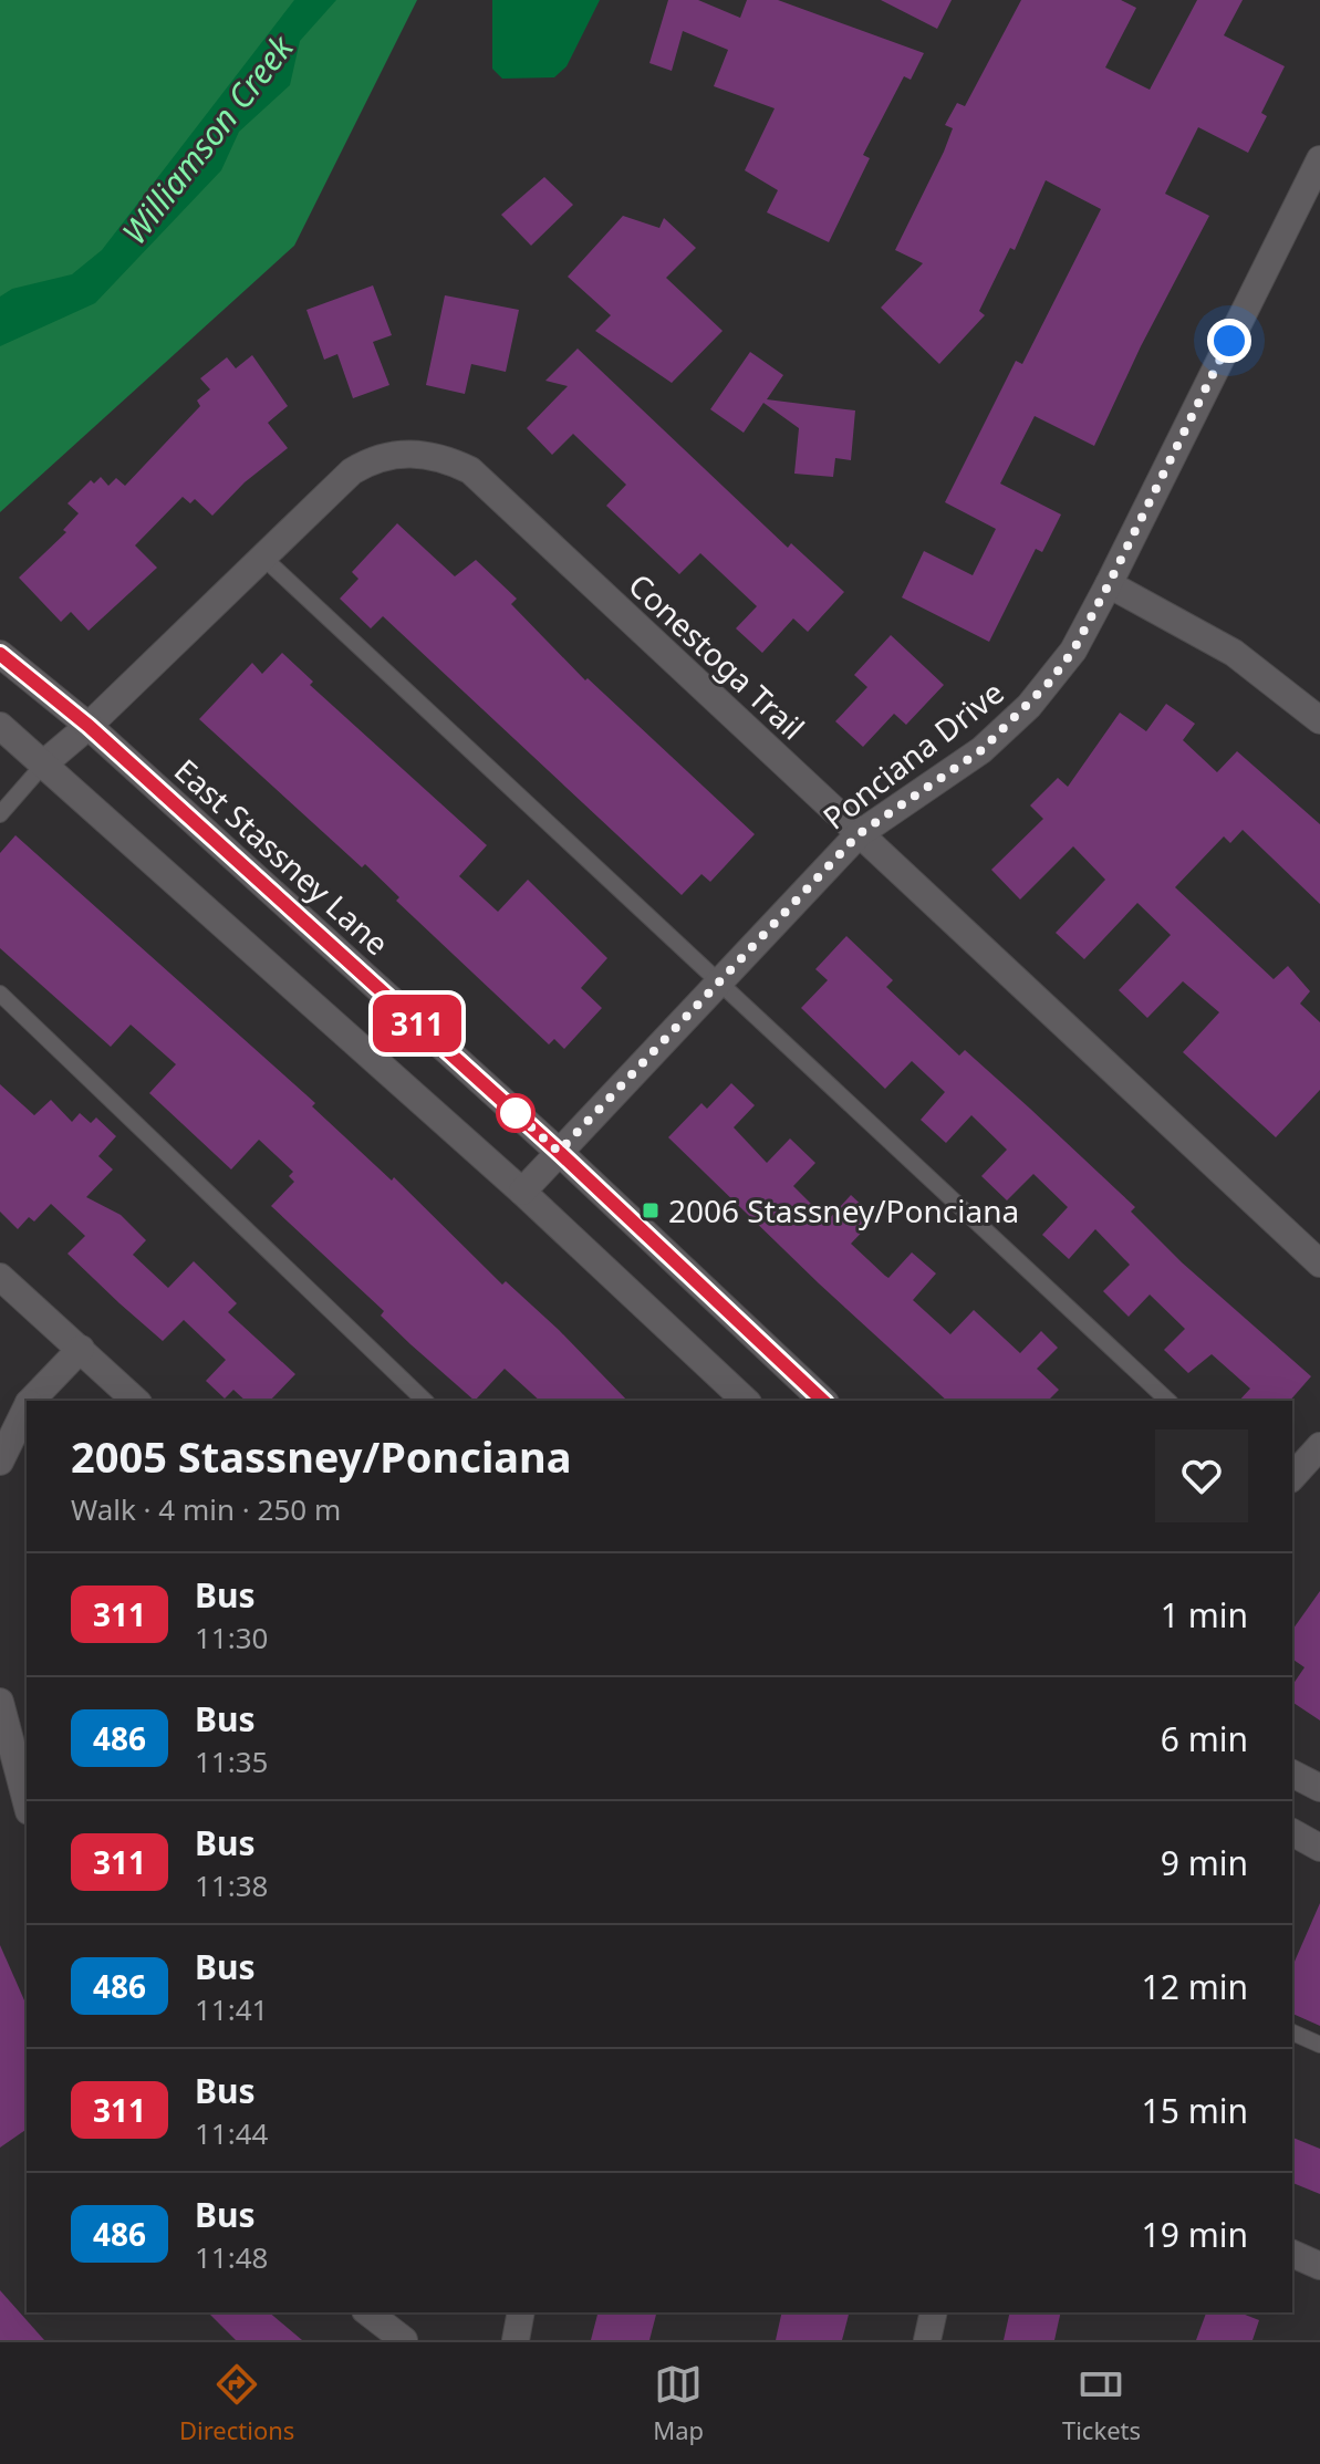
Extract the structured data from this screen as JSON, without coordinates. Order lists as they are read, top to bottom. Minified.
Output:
{"streets":{"street":["Conestoga Trail","Ponciana Drive","East Stassney Lane"]},"crossings":[["Conestoga Trail","Ponciana Drive"],["Conestoga Trail","East Stassney Lane"],["Ponciana Drive","East Stassney Lane"]],"water":["Williamson Creek"],"places":{"transit":["2006 Stassney/Ponciana"]},"lines":["bus line 311"],"page":{"on_map":"311","heading":["2005 Stassney/Ponciana","Walk · 4 min · 250 m"],"list":[{"mark":"311","name":"Bus","note":"11:30","value":"1 min"},{"mark":"486","name":"Bus","note":"11:35","value":"6 min"},{"mark":"311","name":"Bus","note":"11:38","value":"9 min"},{"mark":"486","name":"Bus","note":"11:41","value":"12 min"},{"mark":"311","name":"Bus","note":"11:44","value":"15 min"},{"mark":"486","name":"Bus","note":"11:48","value":"19 min"}],"tabs":["Directions","Map","Tickets"]}}
